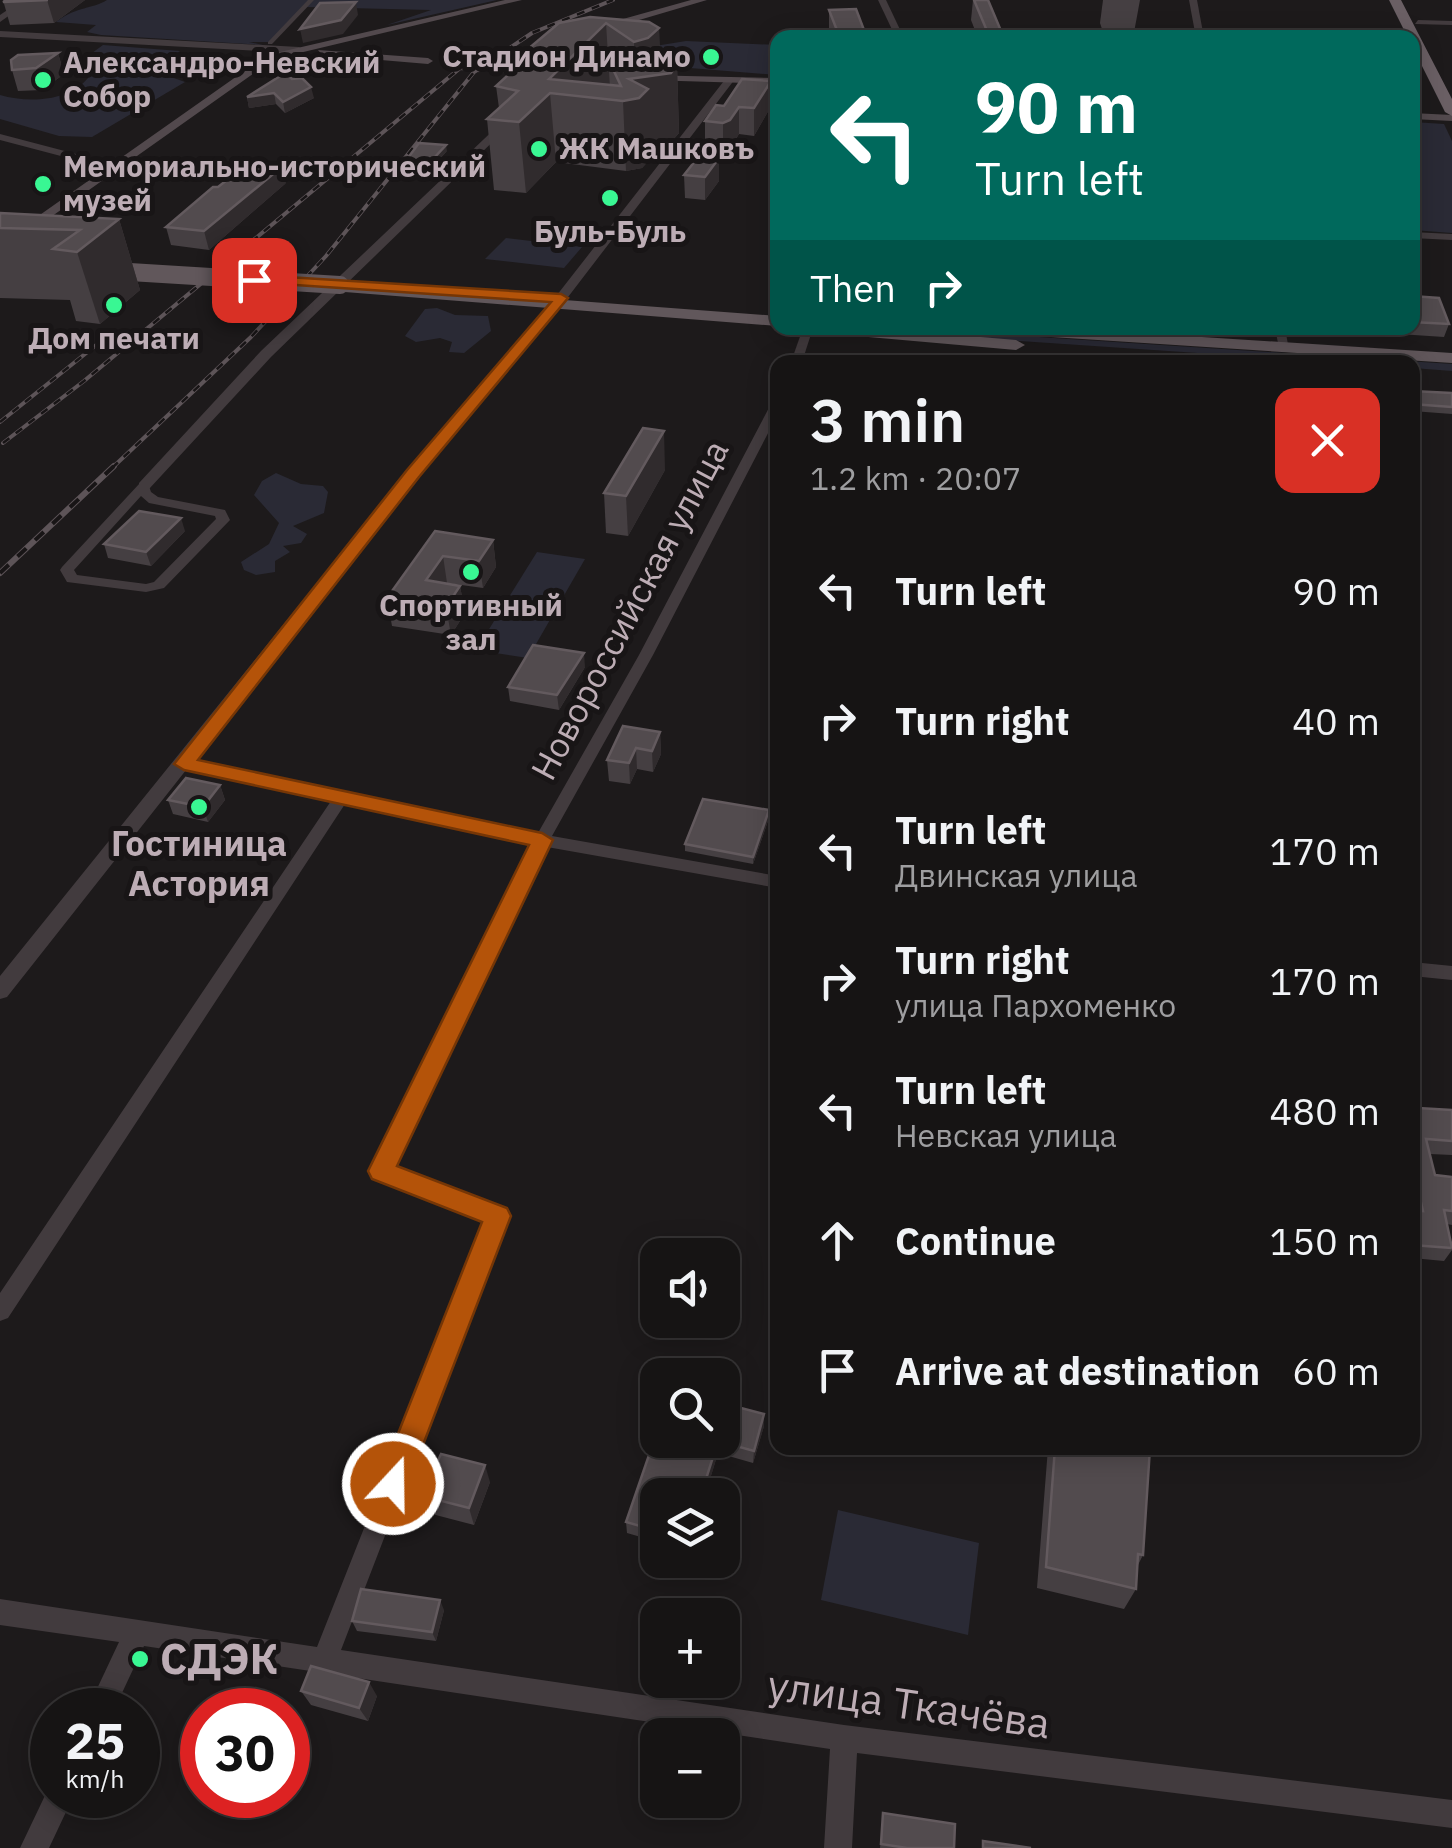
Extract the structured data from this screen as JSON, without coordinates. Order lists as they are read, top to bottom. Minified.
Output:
{"streets":{"street":["Новороссийская улица","улица Ткачёва"]},"crossings":[["Новороссийская улица","улица Ткачёва"]],"places":["Стадион Динамо","Александро-Невский Собор","ЖК Машковъ","Мемориально-исторический музей","Буль-Буль","Дом печати","Спортивный зал","Гостиница Астория","СДЭК"],"page":{"turn":["90 m","Turn left"],"then":"Then","heading":["3 min","1.2 km · 20:07"],"list":[{"name":"Turn left","value":"90 m"},{"name":"Turn right","value":"40 m"},{"name":"Turn left","note":"Двинская улица","value":"170 m"},{"name":"Turn right","note":"улица Пархоменко","value":"170 m"},{"name":"Turn left","note":"Невская улица","value":"480 m"},{"name":"Continue","value":"150 m"},{"name":"Arrive at destination","value":"60 m"}],"map_buttons":["+","−"],"speed":"25 km/h","limit":"30"}}
